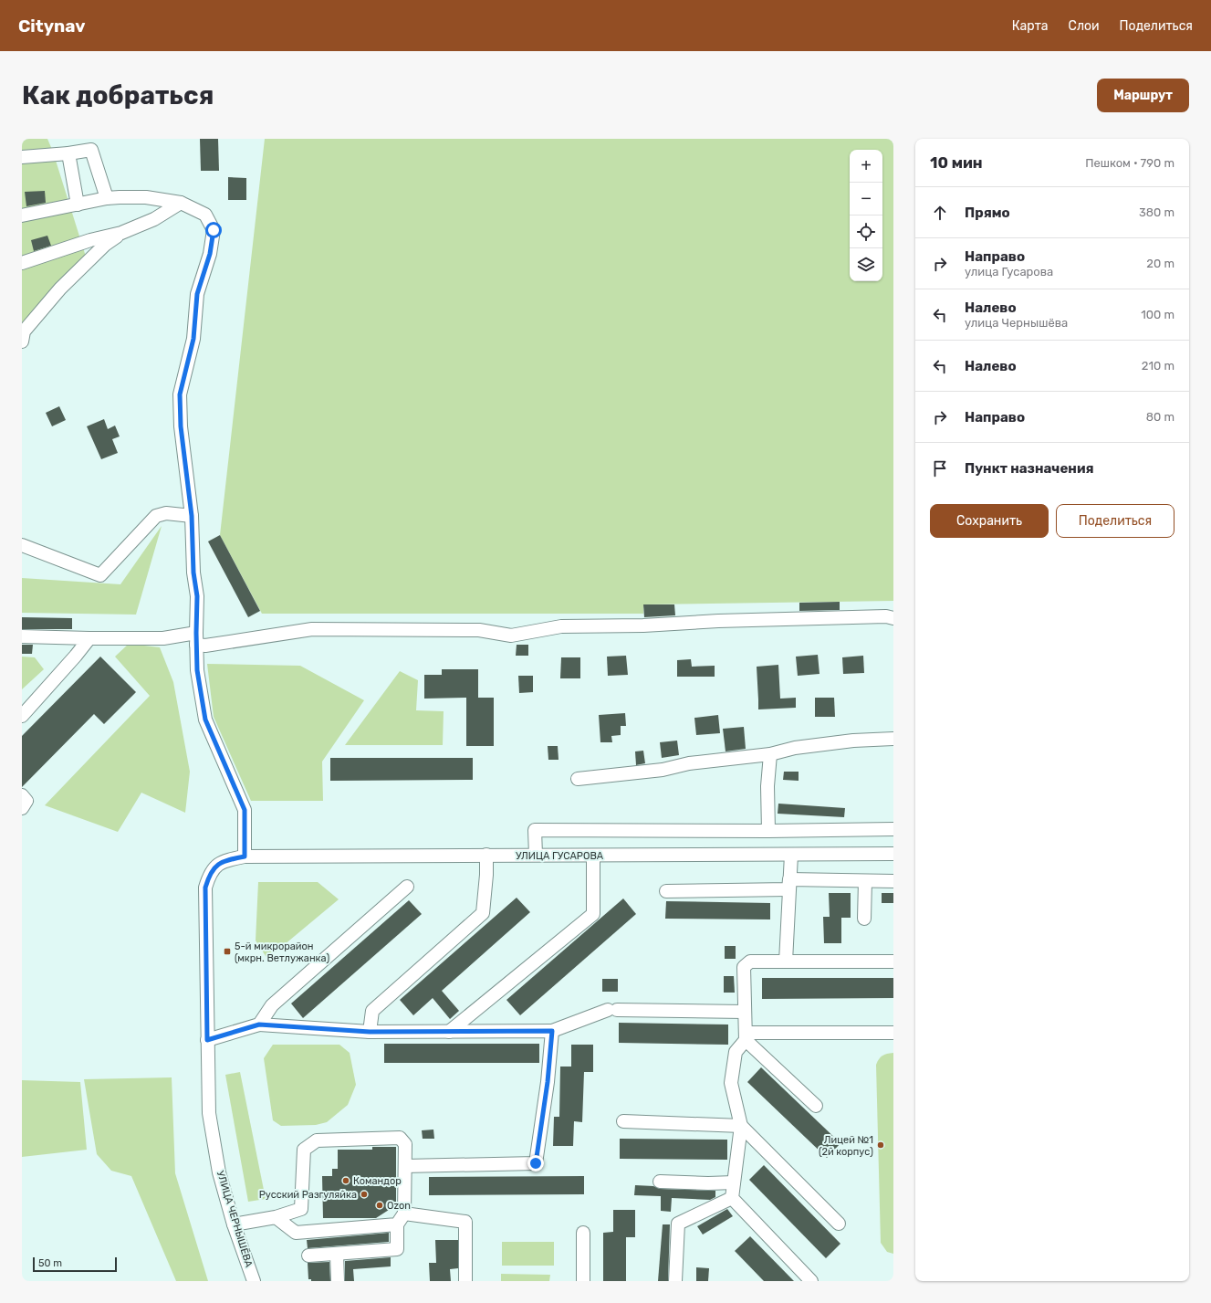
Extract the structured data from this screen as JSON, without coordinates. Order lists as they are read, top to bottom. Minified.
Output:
{"streets":{"street":["УЛИЦА ГУСАРОВА","УЛИЦА ЧЕРНЫШЁВА"]},"crossings":[["УЛИЦА ГУСАРОВА","УЛИЦА ЧЕРНЫШЁВА"]],"places":{"transit":["5-й микрорайон (мкрн. Ветлужанка)"],"other":["Лицей №1 (2й корпус)","Командор","Русский Разгуляйка","Ozon"]},"scale_bar":"50 m","page":{"header":"Citynav","nav":["Карта","Слои","Поделиться"],"buttons":["Маршрут",["Сохранить","Поделиться"]],"title":"Как добраться","heading":["10 мин","Пешком · 790 m"],"map_buttons":["+","−"],"list":[["Прямо","380 m"],["Направо","улица Гусарова","20 m"],["Налево","улица Чернышёва","100 m"],["Налево","210 m"],["Направо","80 m"],"Пункт назначения"],"scale":"50 m"}}
